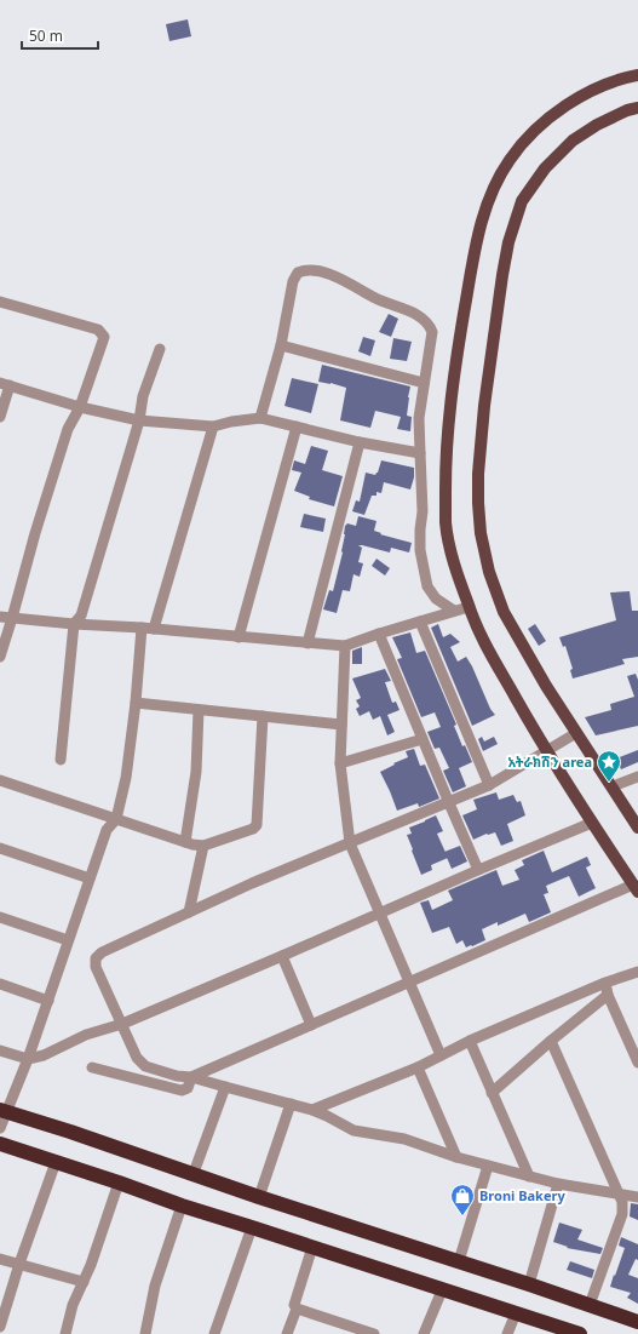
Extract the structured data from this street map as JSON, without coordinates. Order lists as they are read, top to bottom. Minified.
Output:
{"places":{"place":["አትራክሽን area"],"shop":["Broni Bakery"]},"scale_bar":"50 m"}
